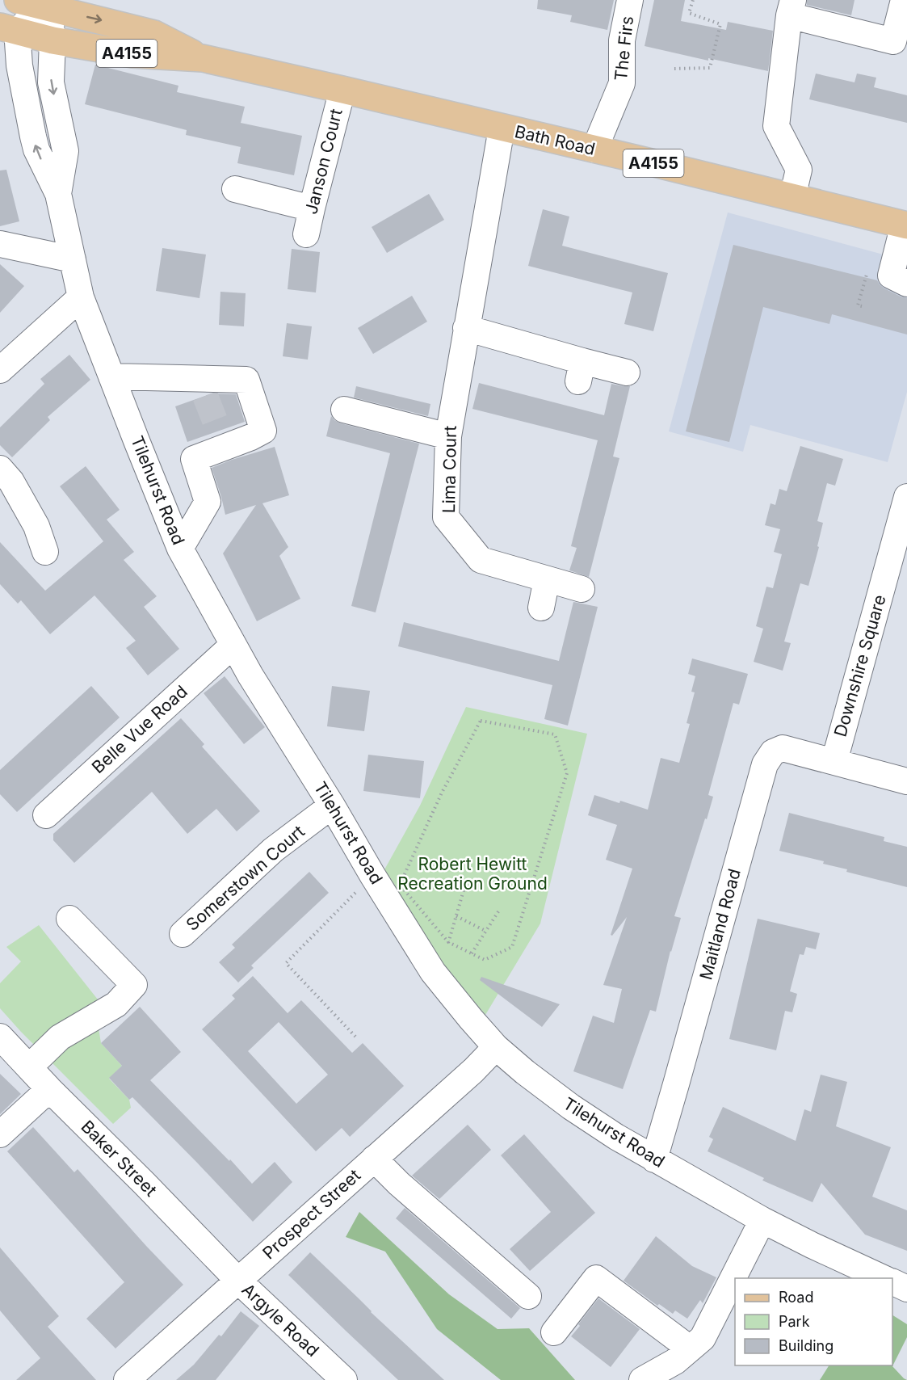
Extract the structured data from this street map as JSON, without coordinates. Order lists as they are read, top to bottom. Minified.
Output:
{"streets":{"main road":["A4155","Bath Road"],"street":["The Firs","Janson Court","Lima Court","Tilehurst Road","Downshire Square","Belle Vue Road","Somerstown Court","Maitland Road","Baker Street","Prospect Street","Argyle Road"]},"crossings":[["The Firs","Bath Road"],["Bath Road","Janson Court"],["Bath Road","Lima Court"],["Tilehurst Road","Belle Vue Road"],["Tilehurst Road","Somerstown Court"],["Tilehurst Road","Maitland Road"],["Tilehurst Road","Prospect Street"],["Downshire Square","Maitland Road"],["Baker Street","Prospect Street"],["Baker Street","Argyle Road"],["Prospect Street","Argyle Road"]],"parks":["Robert Hewitt Recreation Ground"],"legend":["Road","Park","Building"]}
